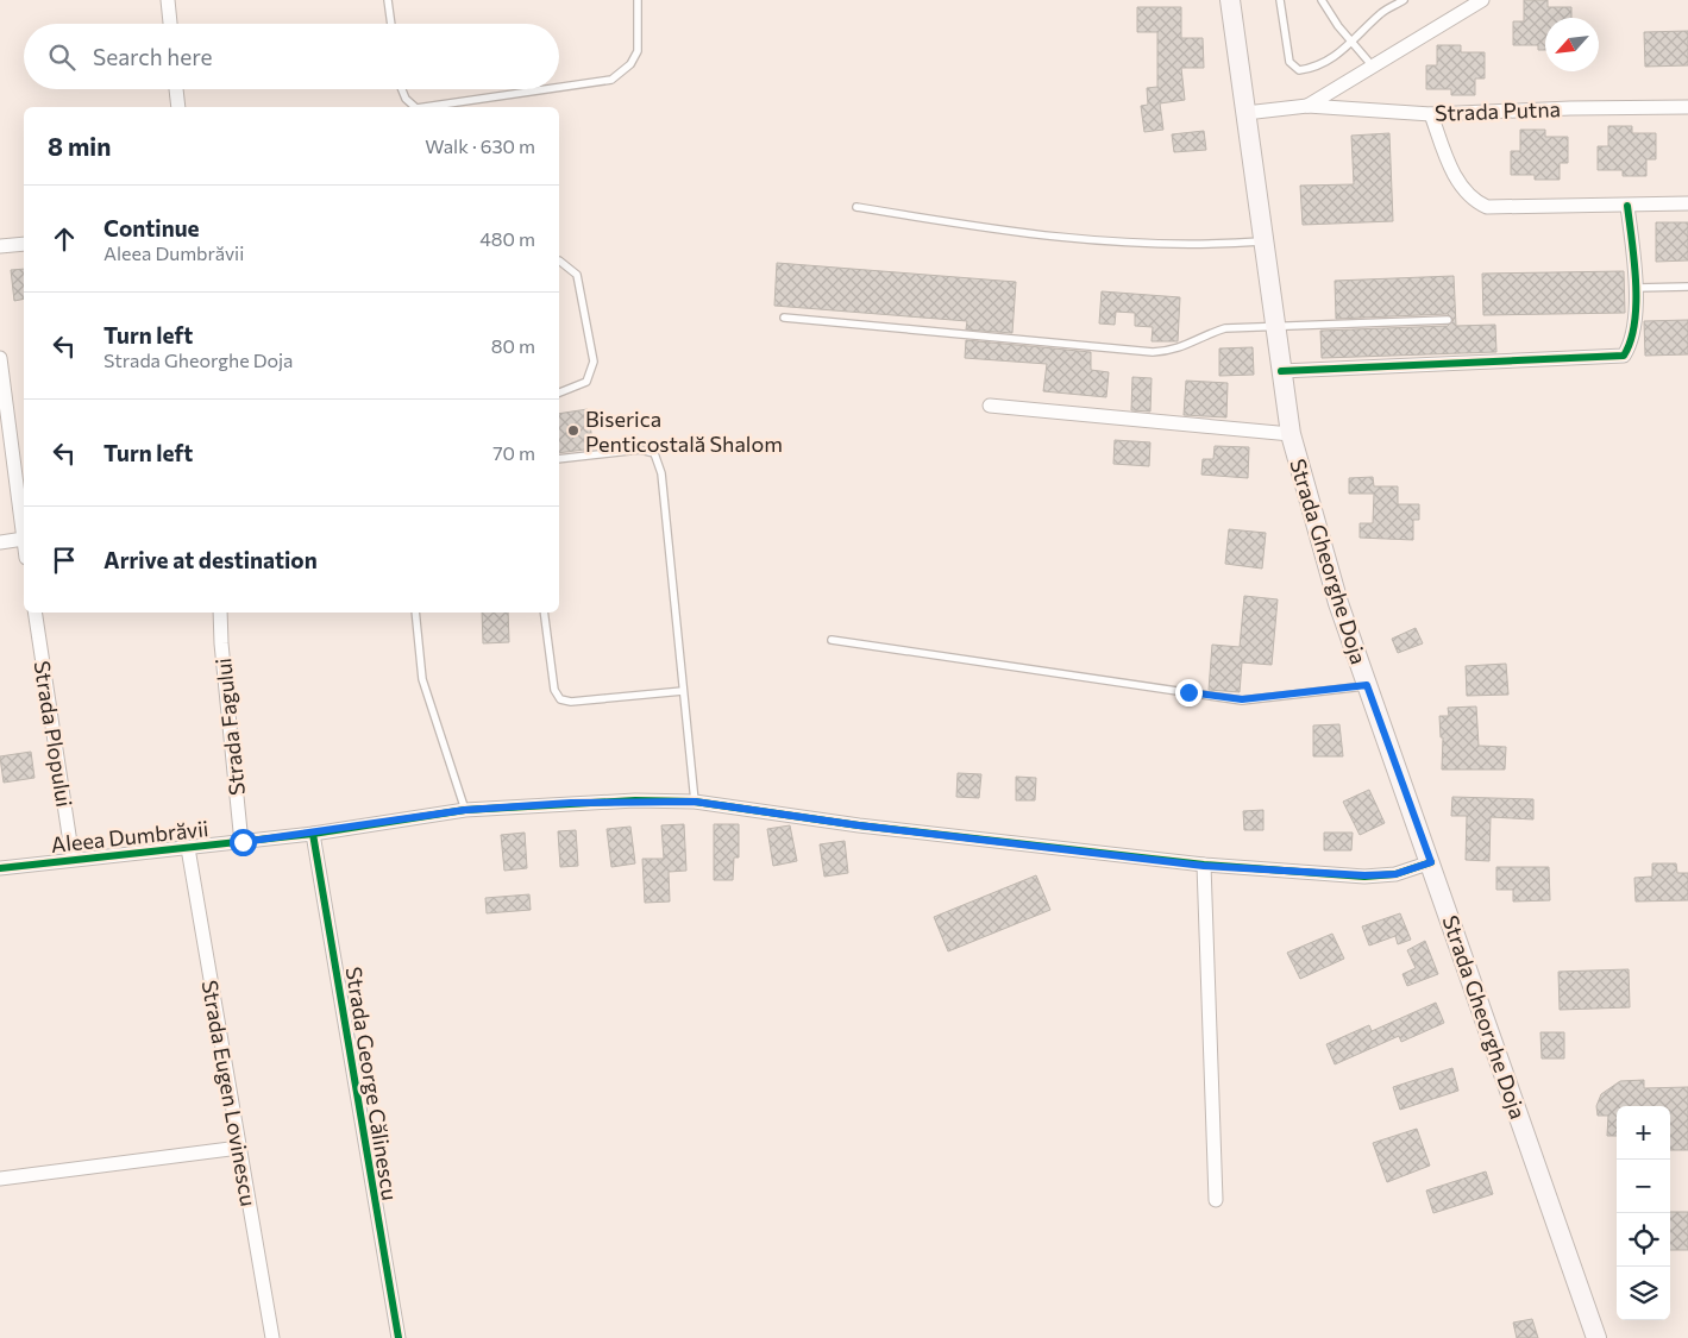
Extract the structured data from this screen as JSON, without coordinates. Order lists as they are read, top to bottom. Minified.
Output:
{"streets":{"main road":["Strada Gheorghe Doja"],"street":["Strada Putna","Strada Fagului","Strada Plopului","Aleea Dumbrăvii","Strada George Călinescu","Strada Eugen Lovinescu"]},"crossings":[["Strada Putna","Strada Gheorghe Doja"],["Strada Gheorghe Doja","Aleea Dumbrăvii"],["Strada Fagului","Aleea Dumbrăvii"],["Strada Plopului","Aleea Dumbrăvii"],["Aleea Dumbrăvii","Strada George Călinescu"],["Aleea Dumbrăvii","Strada Eugen Lovinescu"]],"places":["Biserica Penticostală Shalom"],"north":"bottom left","page":{"search":"Search here","heading":["8 min","Walk · 630 m"],"list":[["Continue","Aleea Dumbrăvii","480 m"],["Turn left","Strada Gheorghe Doja","80 m"],["Turn left","70 m"],"Arrive at destination"],"map_buttons":["+","−"]}}
